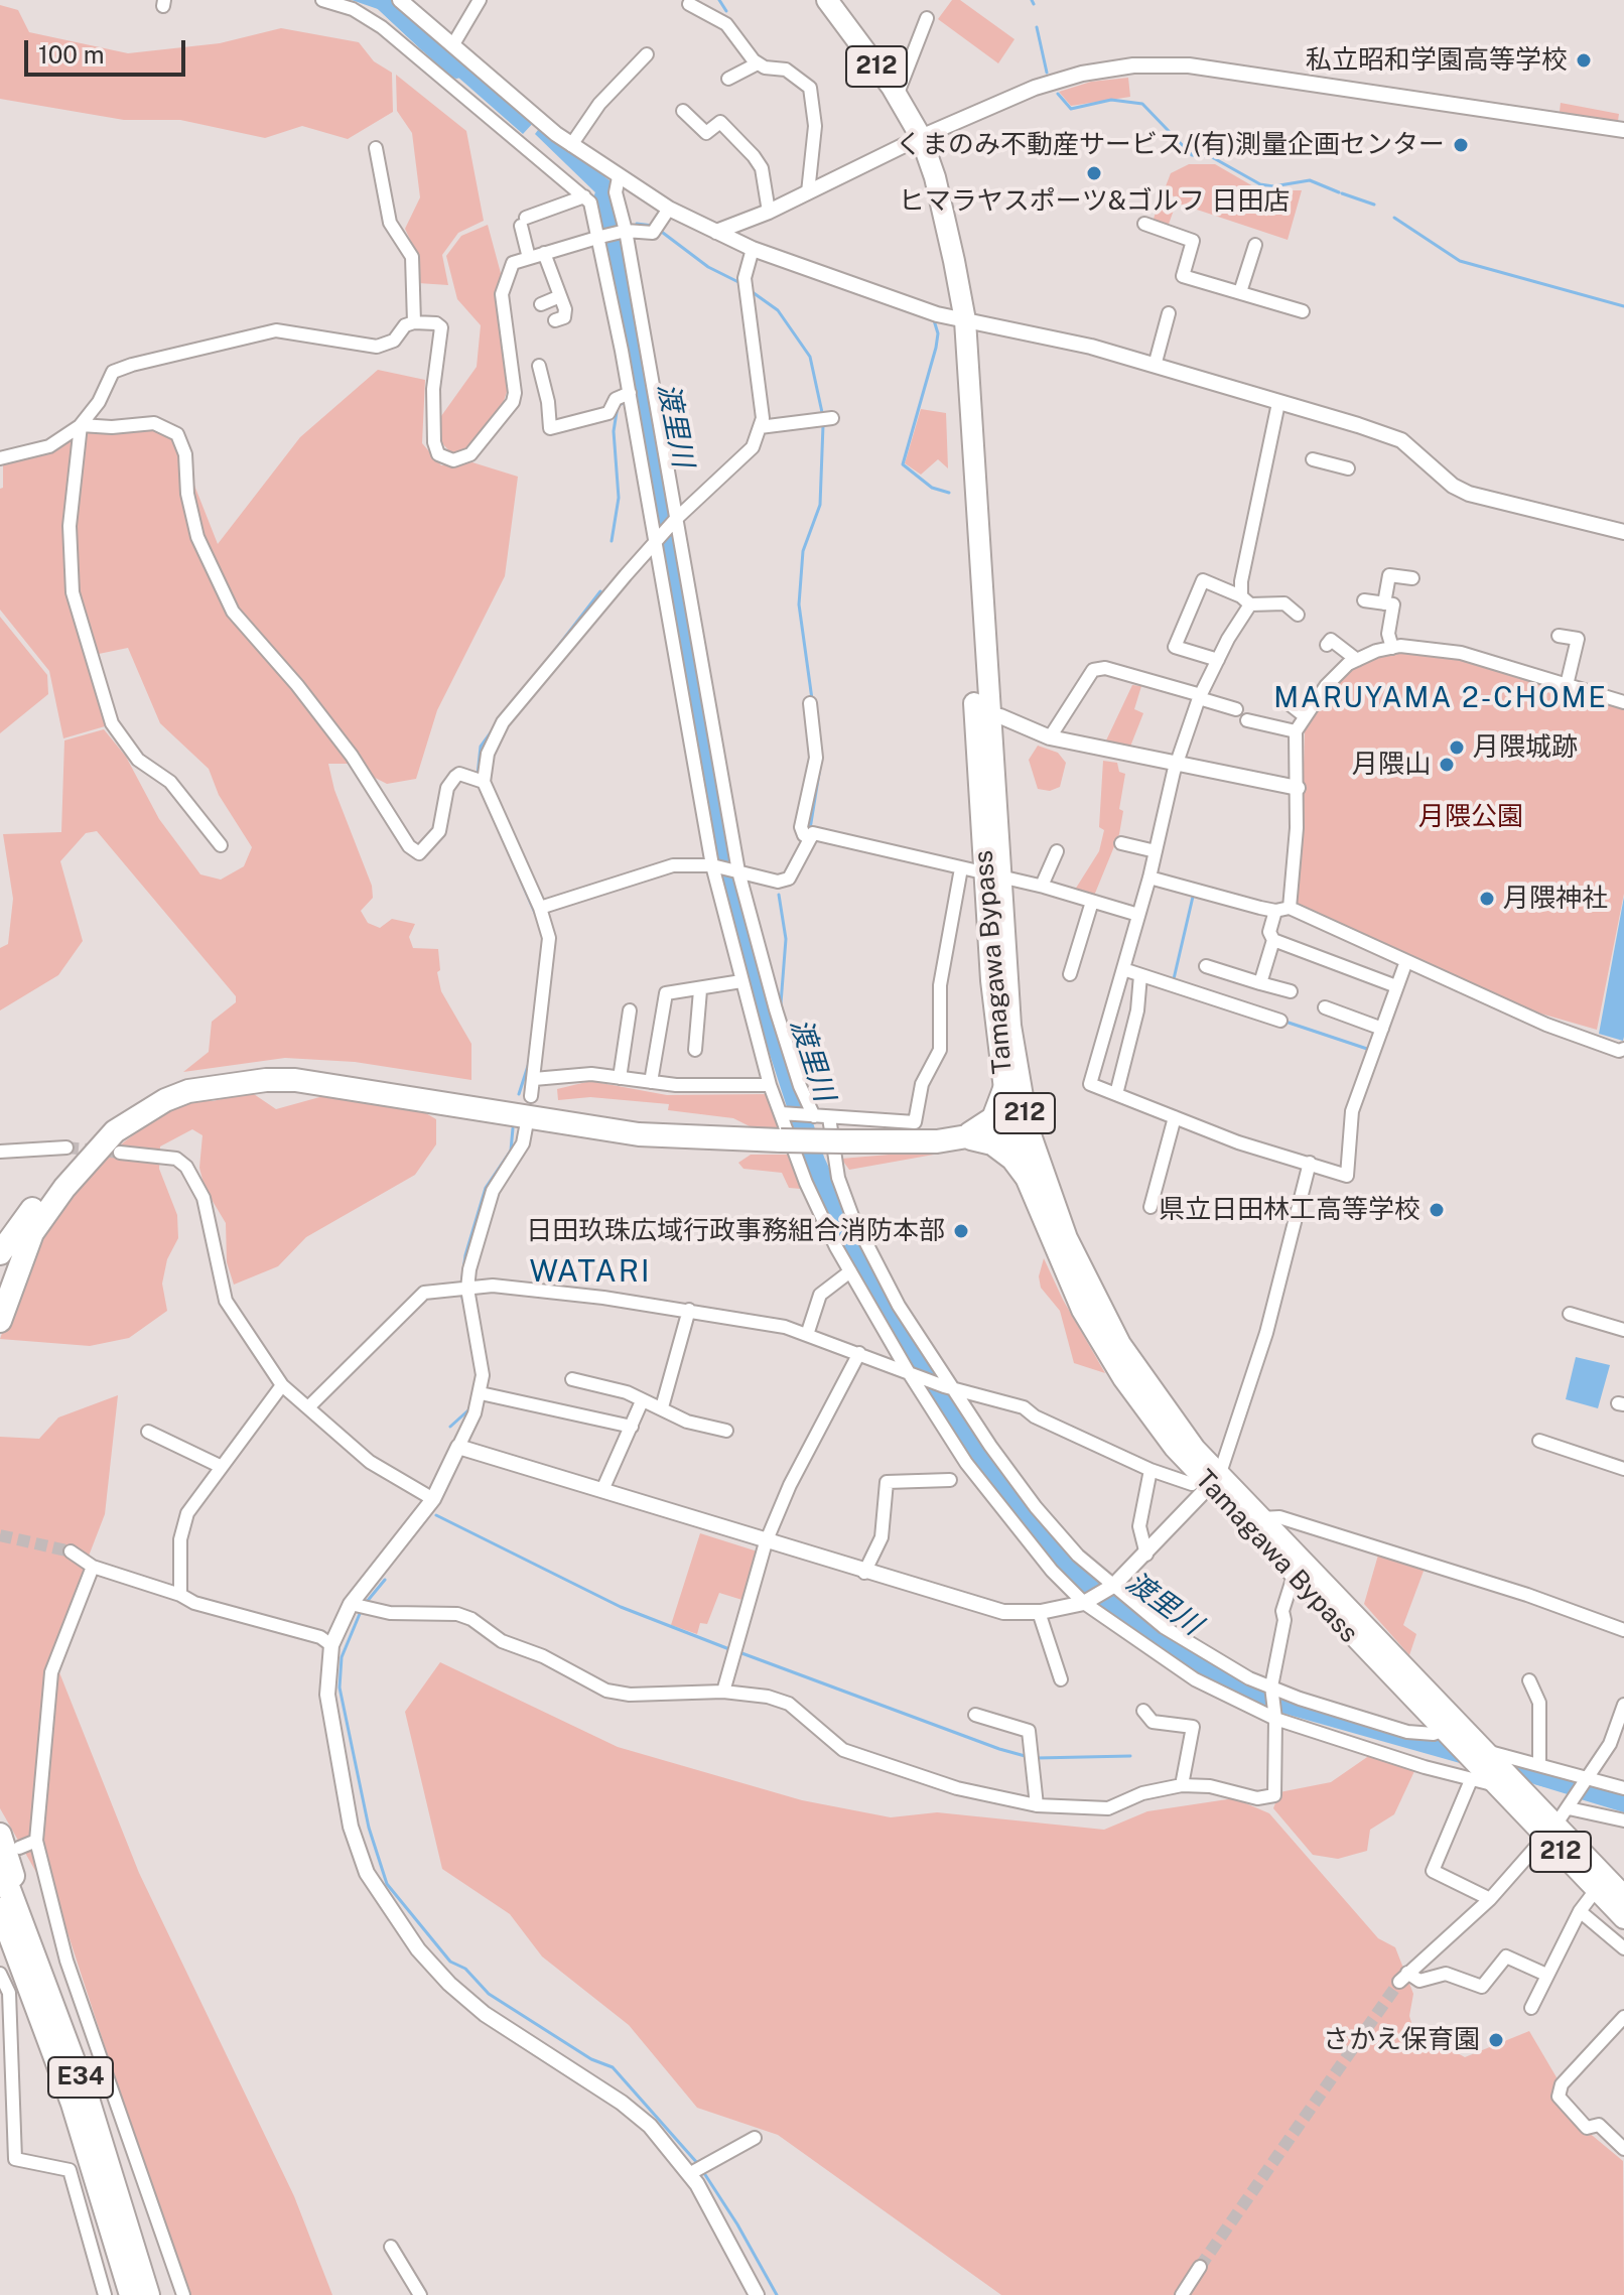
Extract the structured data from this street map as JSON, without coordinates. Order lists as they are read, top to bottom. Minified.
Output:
{"streets":{"highway":["212","Tamagawa Bypass","E34"]},"crossings":[["212","Tamagawa Bypass"]],"districts":["MARUYAMA 2-CHOME","WATARI"],"water":["渡里川"],"parks":["月隈公園"],"places":["私立昭和学園高等学校","くまのみ不動産サービス/(有)測量企画センター","ヒマラヤスポーツ&ゴルフ 日田店","月隈城跡","月隈山","月隈神社","県立日田林工高等学校","日田玖珠広域行政事務組合消防本部","さかえ保育園"],"scale_bar":"100 m"}
